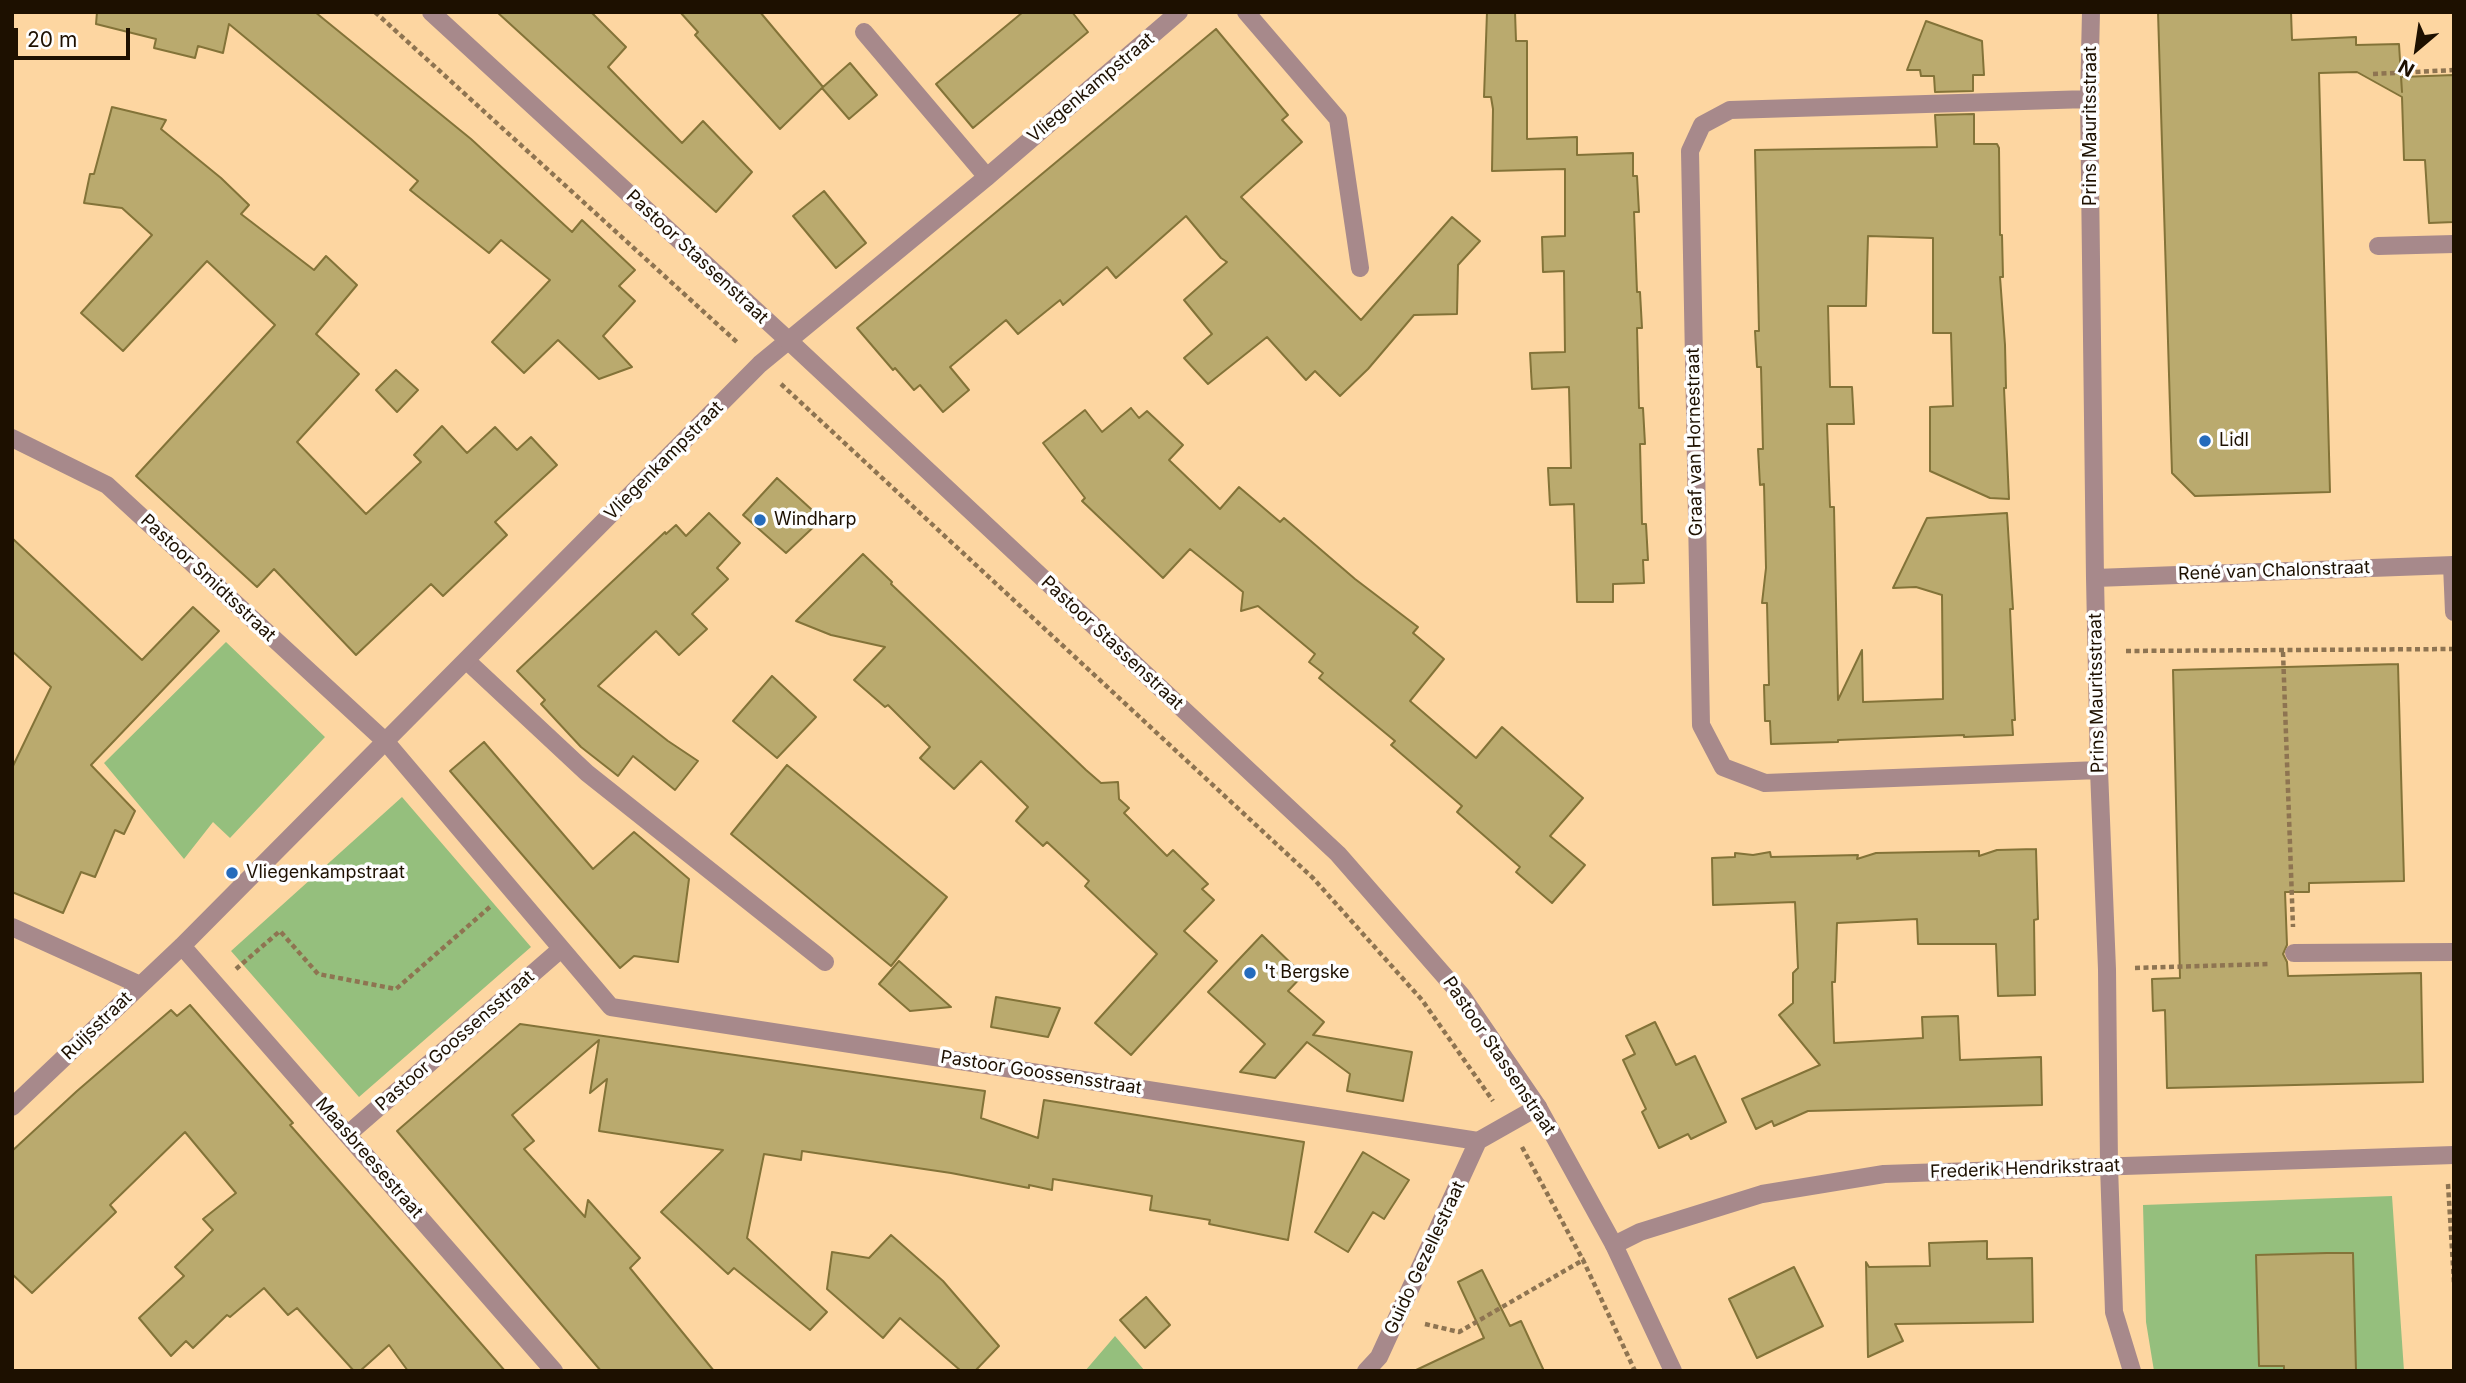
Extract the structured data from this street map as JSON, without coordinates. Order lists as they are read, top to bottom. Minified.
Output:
{"streets":{"street":["Vliegenkampstraat","Prins Mauritsstraat","Pastoor Stassenstraat","Graaf van Hornestraat","René van Chalonstraat","Pastoor Smidtsstraat","Ruijsstraat","Pastoor Goossensstraat","Maasbreesestraat","Frederik Hendrikstraat","Guido Gezellestraat"]},"crossings":[["Vliegenkampstraat","Pastoor Stassenstraat"],["Vliegenkampstraat","Pastoor Smidtsstraat"],["Vliegenkampstraat","Ruijsstraat"],["Vliegenkampstraat","Pastoor Goossensstraat"],["Vliegenkampstraat","Maasbreesestraat"],["Prins Mauritsstraat","Graaf van Hornestraat"],["Prins Mauritsstraat","René van Chalonstraat"],["Prins Mauritsstraat","Frederik Hendrikstraat"],["Pastoor Stassenstraat","Frederik Hendrikstraat"],["Pastoor Smidtsstraat","Pastoor Goossensstraat"],["Ruijsstraat","Maasbreesestraat"],["Pastoor Goossensstraat","Maasbreesestraat"],["Pastoor Goossensstraat","Guido Gezellestraat"]],"places":["Lidl","Windharp","Vliegenkampstraat","'t Bergske"],"scale_bar":"20 m","north":"bottom left"}
